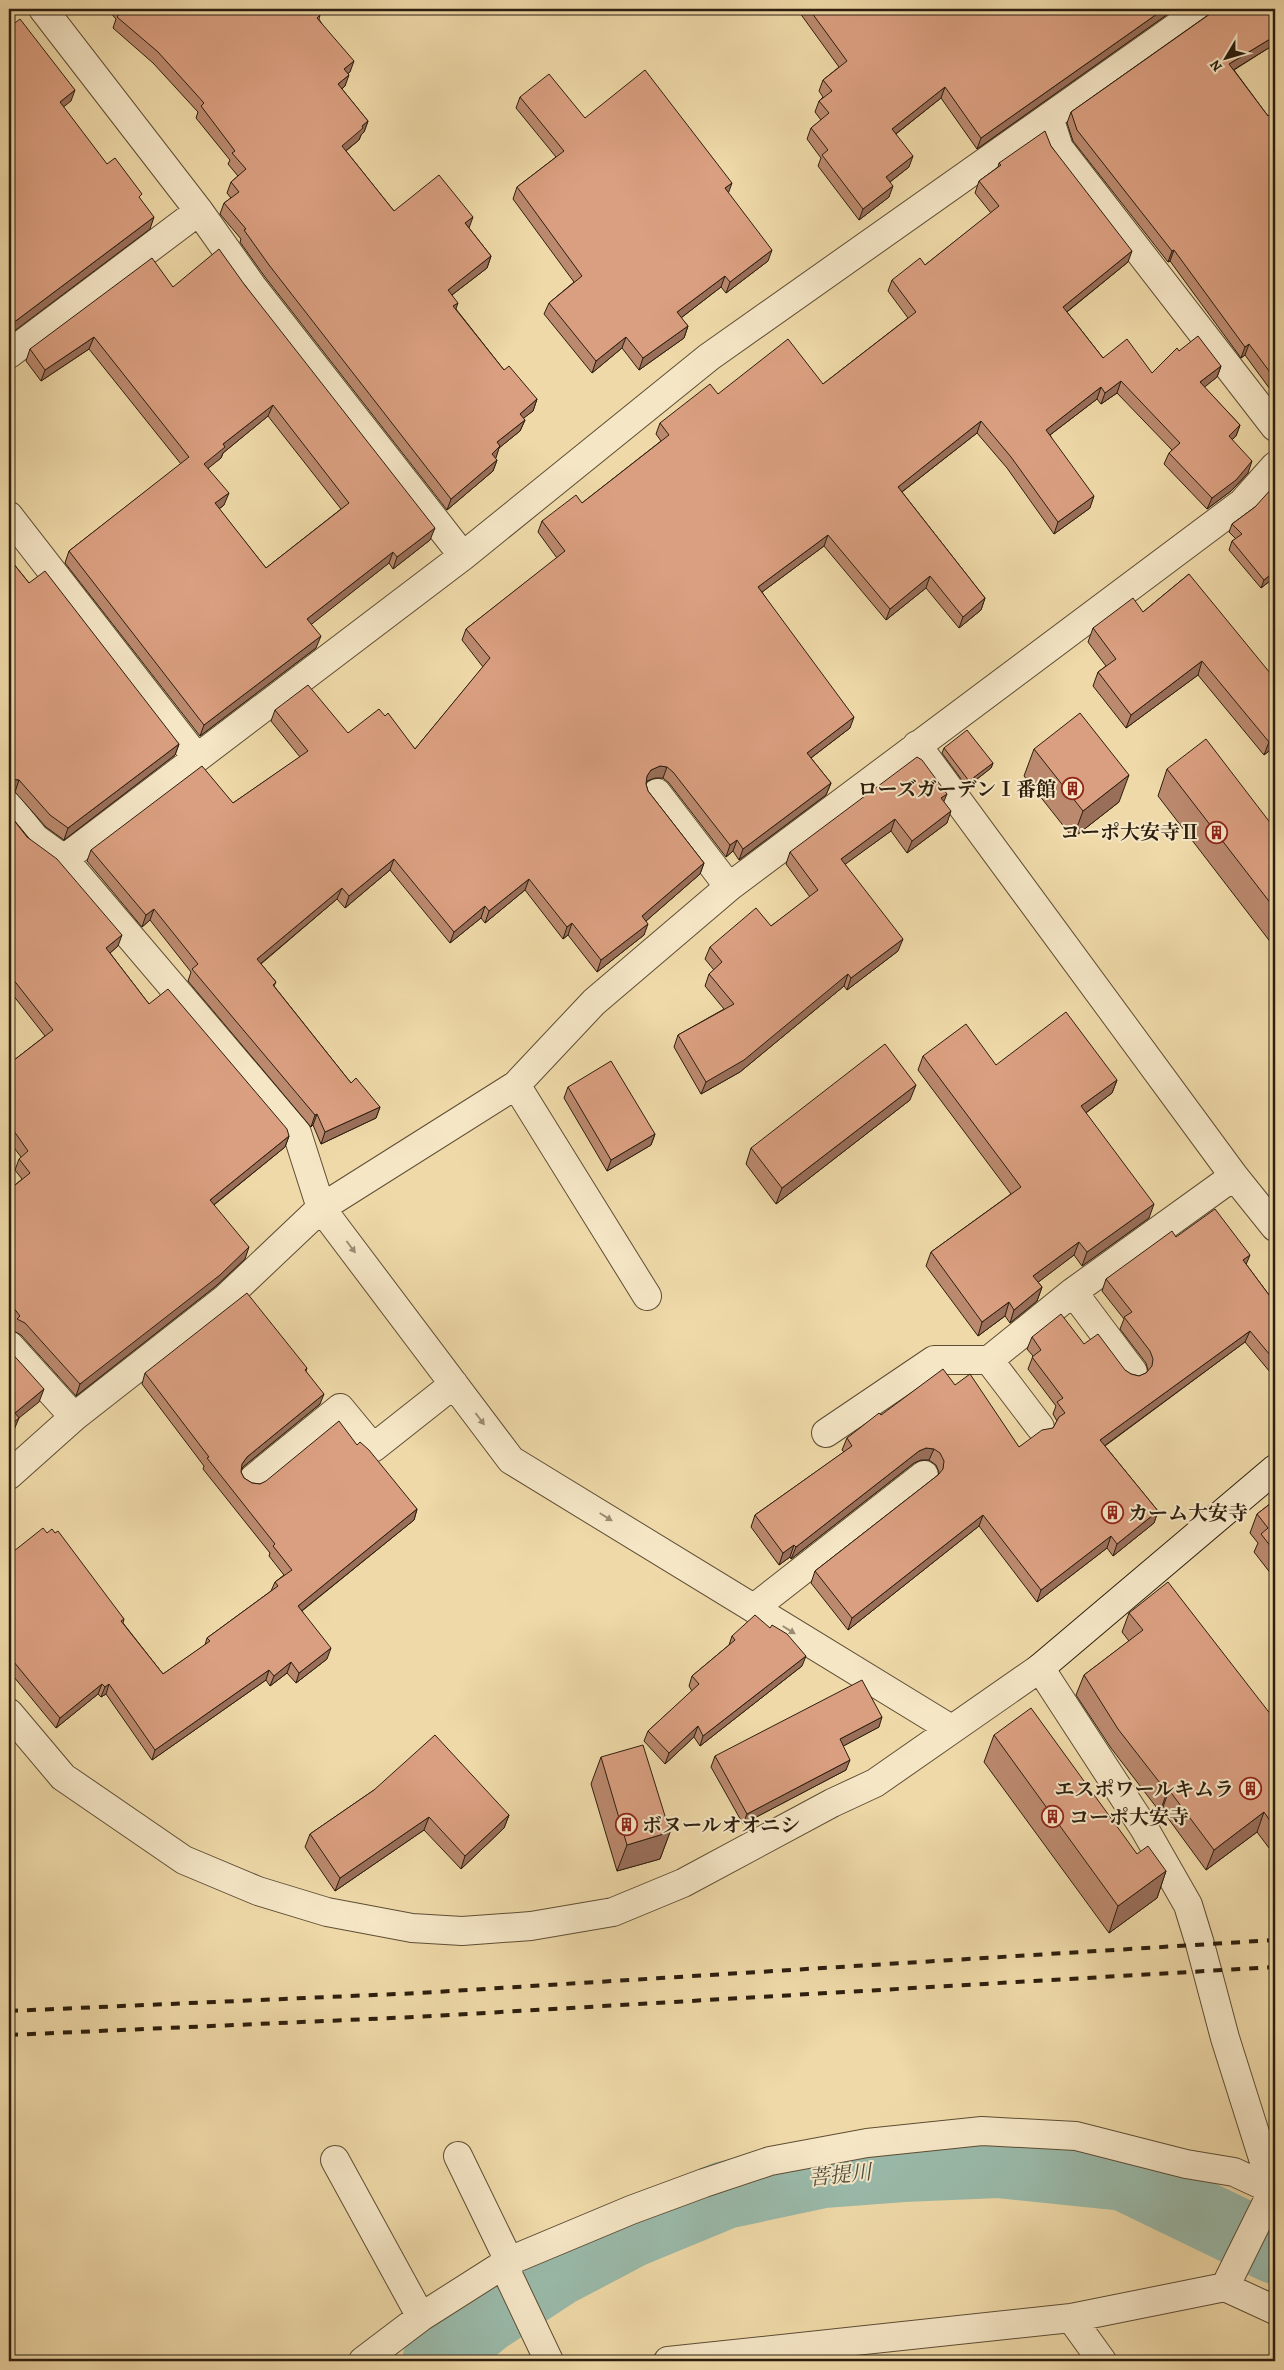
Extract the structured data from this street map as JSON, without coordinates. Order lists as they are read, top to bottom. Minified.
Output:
{"water":["菩提川"],"places":{"building":["ローズガーデンⅠ番館","コーポ大安寺Ⅱ","カーム大安寺","エスポワールキムラ","コーポ大安寺","ボヌールオオニシ"]},"north":"bottom left"}
